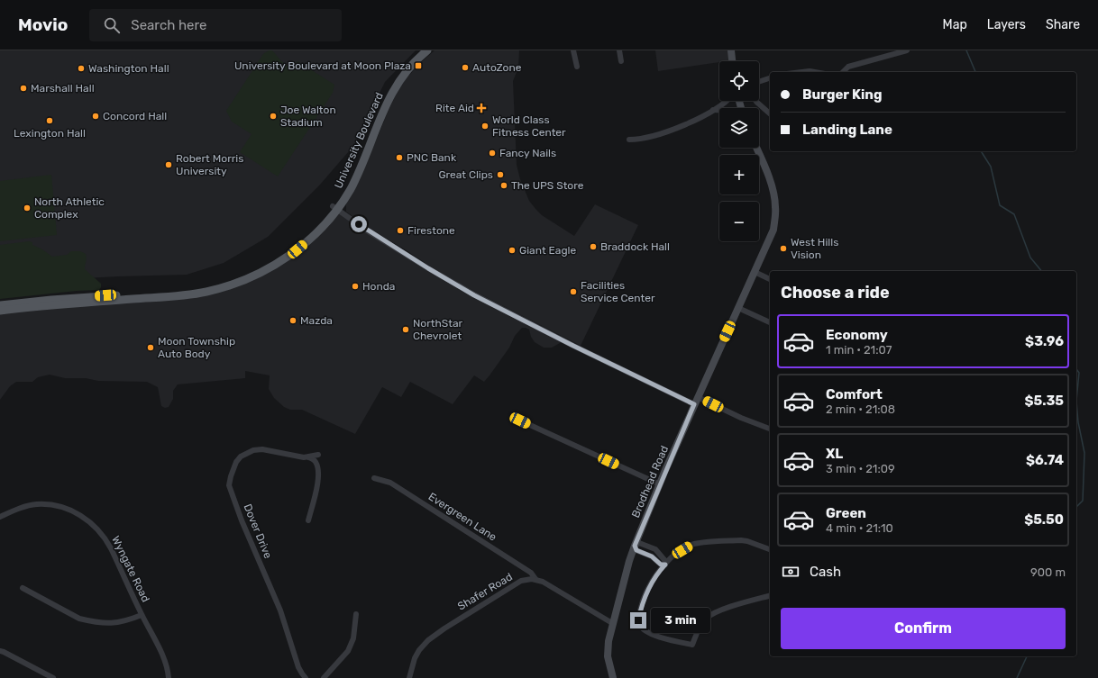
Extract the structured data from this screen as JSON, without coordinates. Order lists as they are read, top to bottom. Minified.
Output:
{"streets":{"main road":["University Boulevard","Brodhead Road"],"street":["Evergreen Lane","Dover Drive","Wyngate Road","Shafer Road"]},"crossings":[["Evergreen Lane","Shafer Road"]],"places":{"transit":["University Boulevard at Moon Plaza"],"other":["AutoZone","Washington Hall","Marshall Hall","Concord Hall","Joe Walton Stadium","Lexington Hall","World Class Fitness Center","Fancy Nails","PNC Bank","Robert Morris University","Great Clips","The UPS Store","North Athletic Complex","Firestone","Braddock Hall","West Hills Vision","Giant Eagle","Honda","Facilities Service Center","Mazda","NorthStar Chevrolet","Moon Township Auto Body"],"health":["Rite Aid"]},"page":{"header":"Movio","search":"Search here","nav":["Map","Layers","Share"],"map_buttons":["+","−"],"banner":["Burger King","Landing Lane"],"heading":"Choose a ride","list":[{"name":"Economy","note":"1 min · 21:07","value":"$3.96"},{"name":"Comfort","note":"2 min · 21:08","value":"$5.35"},{"name":"XL","note":"3 min · 21:09","value":"$6.74"},{"name":"Green","note":"4 min · 21:10","value":"$5.50"}],"pay":["Cash","900 m"],"buttons":"Confirm","bubble":"3 min"}}
